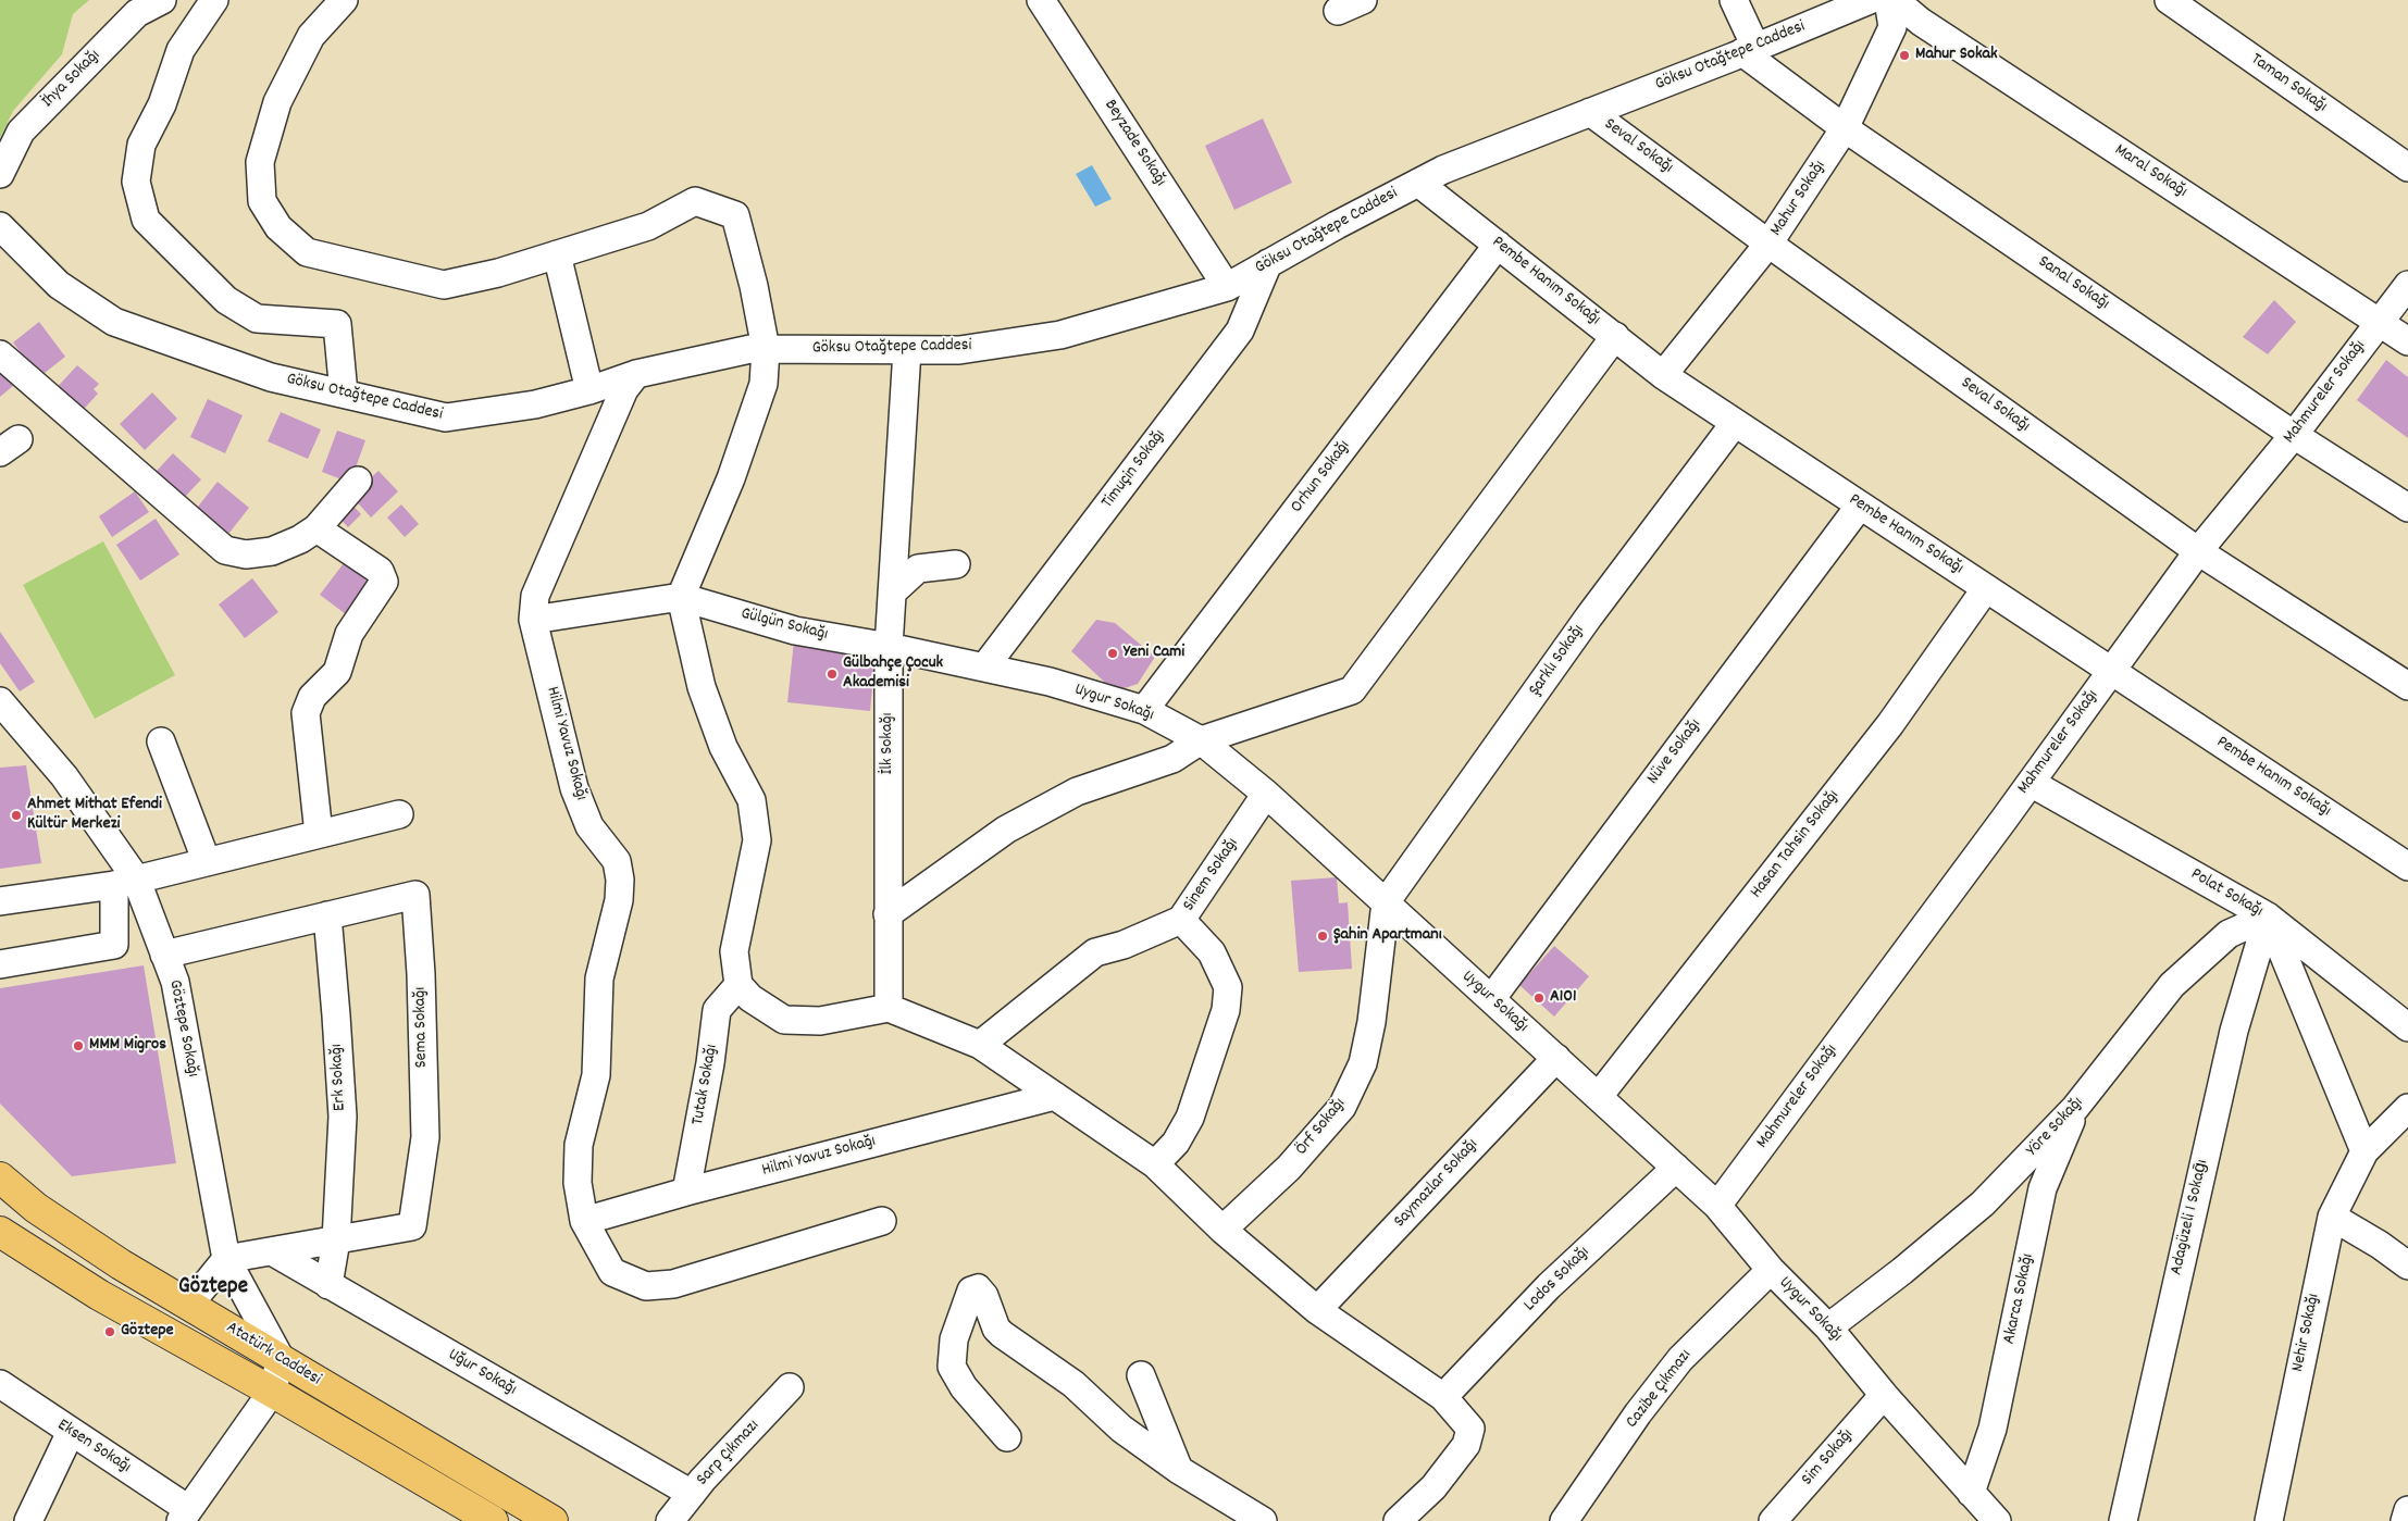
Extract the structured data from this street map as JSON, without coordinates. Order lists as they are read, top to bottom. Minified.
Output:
{"streets":{"main road":["Atatürk Caddesi"],"street":["Göksu Otağtepe Caddesi","İhya Sokağı","Taman Sokağı","Beyzade Sokağı","Seval Sokağı","Maral Sokağı","Mahur Sokağı","Pembe Hanım Sokağı","Sanal Sokağı","Mahmureler Sokağı","Timuçin Sokağı","Orhun Sokağı","Gülgün Sokağı","Şarklı Sokağı","Uygur Sokağı","Hilmi Yavuz Sokağı","İlk Sokağı","Nüve Sokağı","Hasan Tahsin Sokağı","Sinem Sokağı","Polat Sokağı","Sema Sokağı","Göztepe Sokağı","Erk Sokağı","Tutak Sokağı","Örf Sokağı","Yöre Sokağı","Saymazlar Sokağı","Adagüzeli 1 Sokaḡı","Lodos Sokağı","Akarca Sokağı","Nehir Sokağı","Uğur Sokağı","Cazibe Çıkmazı","Eksen Sokağı","Sarp Çıkmazı","Sim Sokağı"]},"crossings":[["Göksu Otağtepe Caddesi","Beyzade Sokağı"],["Göksu Otağtepe Caddesi","Seval Sokağı"],["Göksu Otağtepe Caddesi","Pembe Hanım Sokağı"],["Göksu Otağtepe Caddesi","Sanal Sokağı"],["Göksu Otağtepe Caddesi","Timuçin Sokağı"],["Göksu Otağtepe Caddesi","Hilmi Yavuz Sokağı"],["Göksu Otağtepe Caddesi","İlk Sokağı"],["Seval Sokağı","Mahur Sokağı"],["Seval Sokağı","Mahmureler Sokağı"],["Maral Sokağı","Mahmureler Sokağı"],["Mahur Sokağı","Pembe Hanım Sokağı"],["Mahur Sokağı","Sanal Sokağı"],["Pembe Hanım Sokağı","Mahmureler Sokağı"],["Pembe Hanım Sokağı","Orhun Sokağı"],["Pembe Hanım Sokağı","Şarklı Sokağı"],["Pembe Hanım Sokağı","Nüve Sokağı"],["Pembe Hanım Sokağı","Hasan Tahsin Sokağı"],["Sanal Sokağı","Mahmureler Sokağı"],["Mahmureler Sokağı","Uygur Sokağı"],["Mahmureler Sokağı","Polat Sokağı"],["Timuçin Sokağı","Uygur Sokağı"],["Orhun Sokağı","Uygur Sokağı"],["Gülgün Sokağı","Uygur Sokağı"],["Gülgün Sokağı","İlk Sokağı"],["Şarklı Sokağı","Uygur Sokağı"],["Şarklı Sokağı","Örf Sokağı"],["Uygur Sokağı","İlk Sokağı"],["Uygur Sokağı","Nüve Sokağı"],["Uygur Sokağı","Hasan Tahsin Sokağı"],["Uygur Sokağı","Sinem Sokağı"],["Uygur Sokağı","Örf Sokağı"],["Uygur Sokağı","Yöre Sokağı"],["Uygur Sokağı","Saymazlar Sokağı"],["Uygur Sokağı","Lodos Sokağı"],["Uygur Sokağı","Akarca Sokağı"],["Uygur Sokağı","Cazibe Çıkmazı"],["Uygur Sokağı","Sim Sokağı"],["Hilmi Yavuz Sokağı","Tutak Sokağı"],["Polat Sokağı","Yöre Sokağı"],["Polat Sokağı","Adagüzeli 1 Sokaḡı"],["Sema Sokağı","Göztepe Sokağı"],["Sema Sokağı","Erk Sokağı"],["Sema Sokağı","Uğur Sokağı"],["Göztepe Sokağı","Atatürk Caddesi"],["Erk Sokağı","Uğur Sokağı"],["Yöre Sokağı","Adagüzeli 1 Sokaḡı"],["Yöre Sokağı","Akarca Sokağı"],["Uğur Sokağı","Sarp Çıkmazı"]],"districts":["Göztepe"],"places":["Mahur Sokak","Yeni Cami","Gülbahçe Çocuk Akademisi","Ahmet Mithat Efendi Kültür Merkezi","Şahin Apartmanı","A101","MMM Migros","Göztepe"]}
